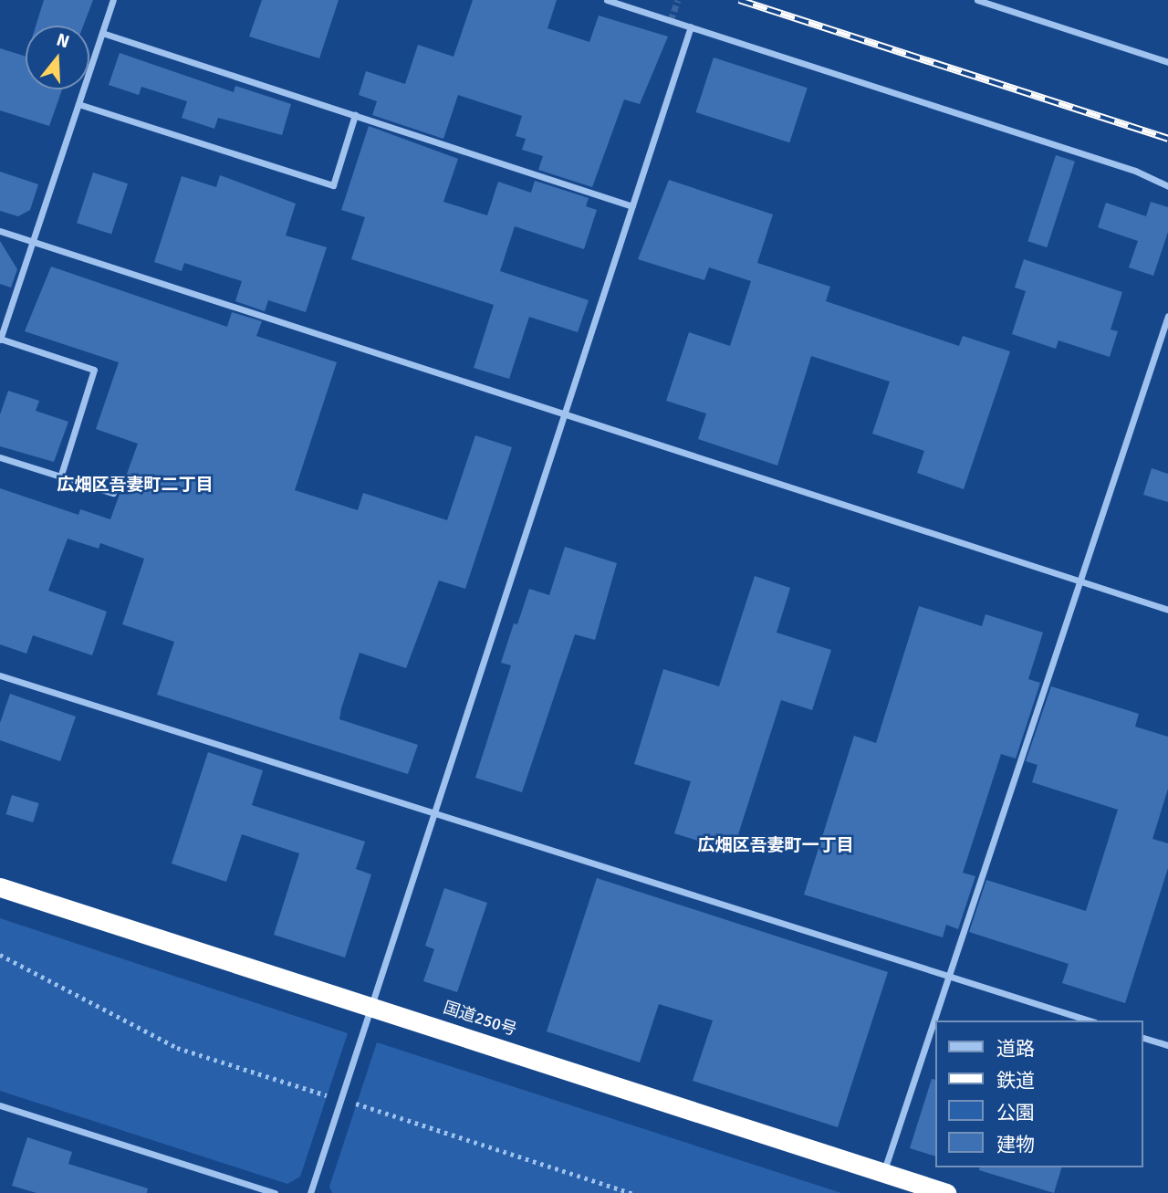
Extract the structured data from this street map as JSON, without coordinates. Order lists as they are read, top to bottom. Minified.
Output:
{"streets":{"highway":["国道250号"]},"districts":["広畑区吾妻町二丁目","広畑区吾妻町一丁目"],"legend":["道路","鉄道","公園","建物"],"north":"top"}
